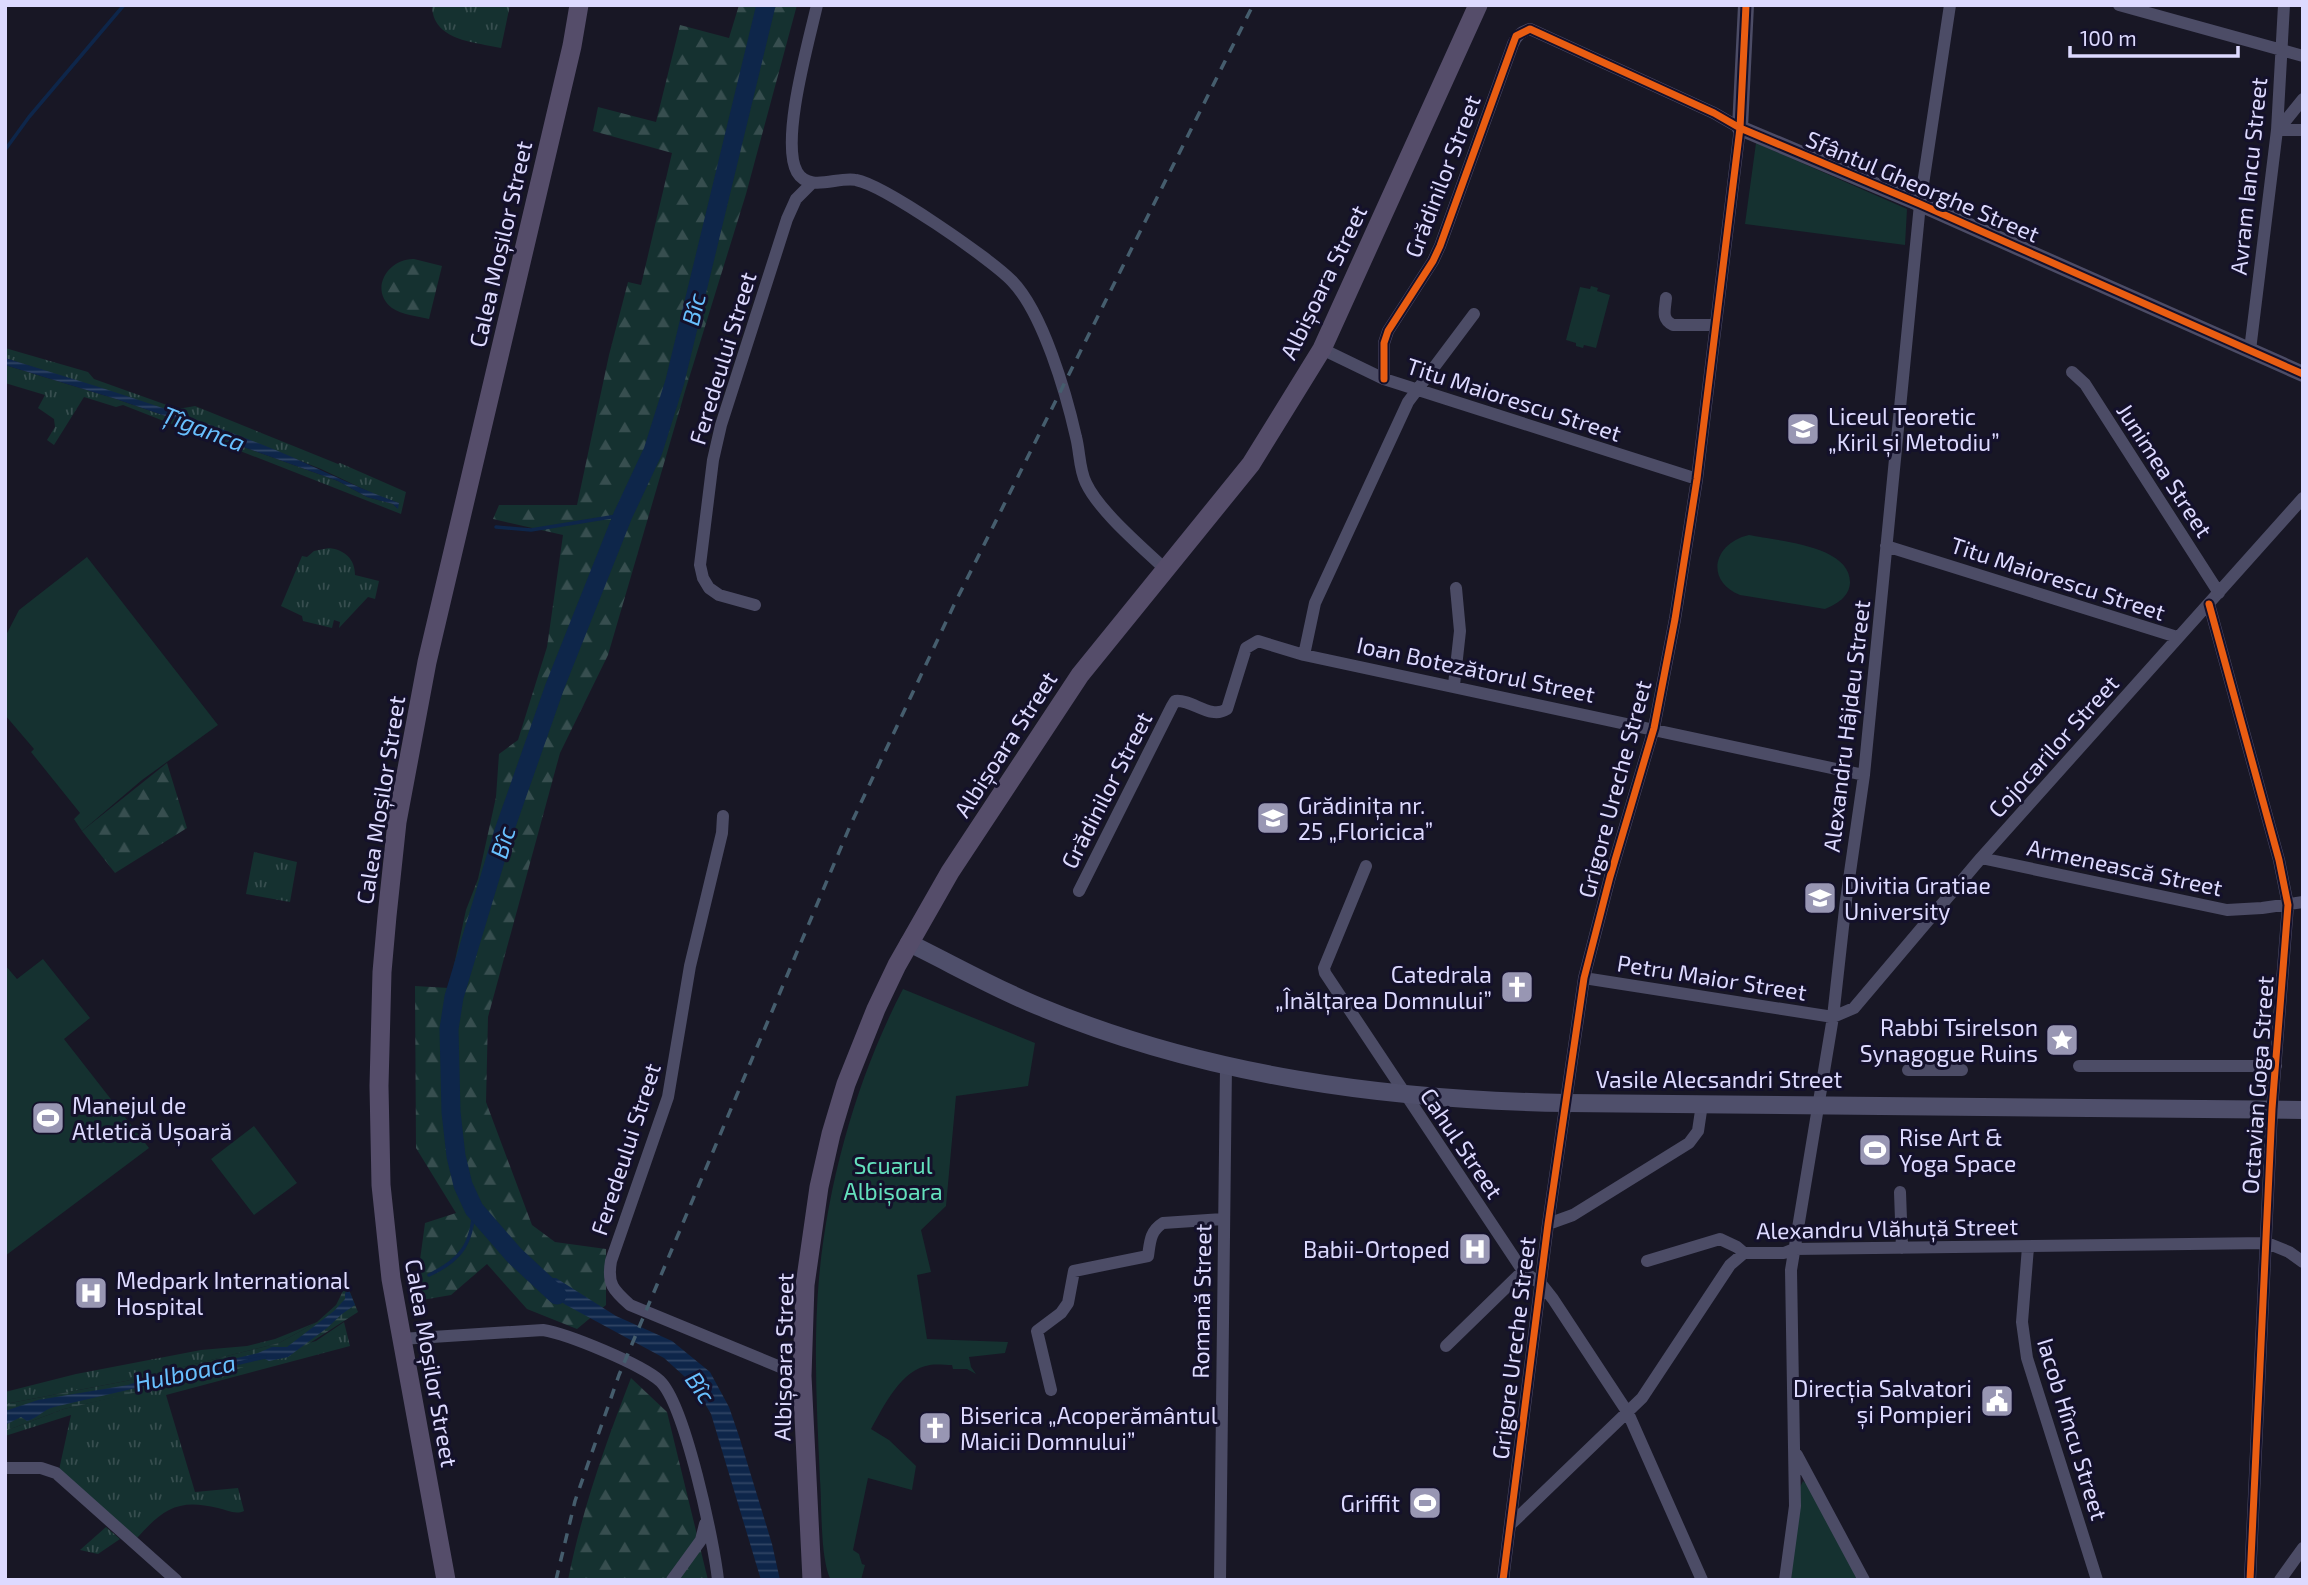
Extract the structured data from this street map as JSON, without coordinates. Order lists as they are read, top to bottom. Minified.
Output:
{"streets":{"main road":["Calea Moșilor Street","Albișoara Street","Vasile Alecsandri Street"],"street":["Grădinilor Street","Avram Iancu Street","Sfântul Gheorghe Street","Feredeului Street","Titu Maiorescu Street","Junimea Street","Ioan Botezătorul Street","Alexandru Hâjdeu Street","Cojocarilor Street","Grigore Ureche Street","Armenească Street","Petru Maior Street","Octavian Goga Street","Cahul Street","Alexandru Vlăhuță Street","Romană Street","Iacob Hîncu Street"]},"crossings":[["Grădinilor Street","Sfântul Gheorghe Street"],["Grădinilor Street","Titu Maiorescu Street"],["Grădinilor Street","Ioan Botezătorul Street"],["Avram Iancu Street","Sfântul Gheorghe Street"],["Sfântul Gheorghe Street","Alexandru Hâjdeu Street"],["Sfântul Gheorghe Street","Grigore Ureche Street"],["Albișoara Street","Feredeului Street"],["Albișoara Street","Titu Maiorescu Street"],["Albișoara Street","Vasile Alecsandri Street"],["Titu Maiorescu Street","Alexandru Hâjdeu Street"],["Titu Maiorescu Street","Cojocarilor Street"],["Titu Maiorescu Street","Grigore Ureche Street"],["Junimea Street","Cojocarilor Street"],["Ioan Botezătorul Street","Alexandru Hâjdeu Street"],["Ioan Botezătorul Street","Grigore Ureche Street"],["Alexandru Hâjdeu Street","Cojocarilor Street"],["Alexandru Hâjdeu Street","Petru Maior Street"],["Alexandru Hâjdeu Street","Vasile Alecsandri Street"],["Alexandru Hâjdeu Street","Alexandru Vlăhuță Street"],["Cojocarilor Street","Armenească Street"],["Cojocarilor Street","Petru Maior Street"],["Cojocarilor Street","Octavian Goga Street"],["Grigore Ureche Street","Petru Maior Street"],["Grigore Ureche Street","Vasile Alecsandri Street"],["Grigore Ureche Street","Cahul Street"],["Grigore Ureche Street","Alexandru Vlăhuță Street"],["Armenească Street","Octavian Goga Street"],["Vasile Alecsandri Street","Octavian Goga Street"],["Vasile Alecsandri Street","Cahul Street"],["Vasile Alecsandri Street","Romană Street"],["Octavian Goga Street","Alexandru Vlăhuță Street"],["Cahul Street","Alexandru Vlăhuță Street"],["Alexandru Vlăhuță Street","Iacob Hîncu Street"]],"water":["Bîc","Țîganca","Hulboaca"],"parks":["Scuarul Albișoara"],"places":{"school or university":["Liceul Teoretic „Kiril și Metodiu”","Grădinița nr. 25 „Floricica”","Divitia Gratiae University"],"church":["Catedrala „Înălțarea Domnului”","Biserica „Acoperământul Maicii Domnului”"],"place":["Rabbi Tsirelson Synagogue Ruins"],"sports":["Manejul de Atletică Ușoară","Rise Art & Yoga Space","Griffit"],"hospital":["Babii-Ortoped","Medpark International Hospital"],"public building":["Direcția Salvatori și Pompieri"]},"scale_bar":"100 m"}
